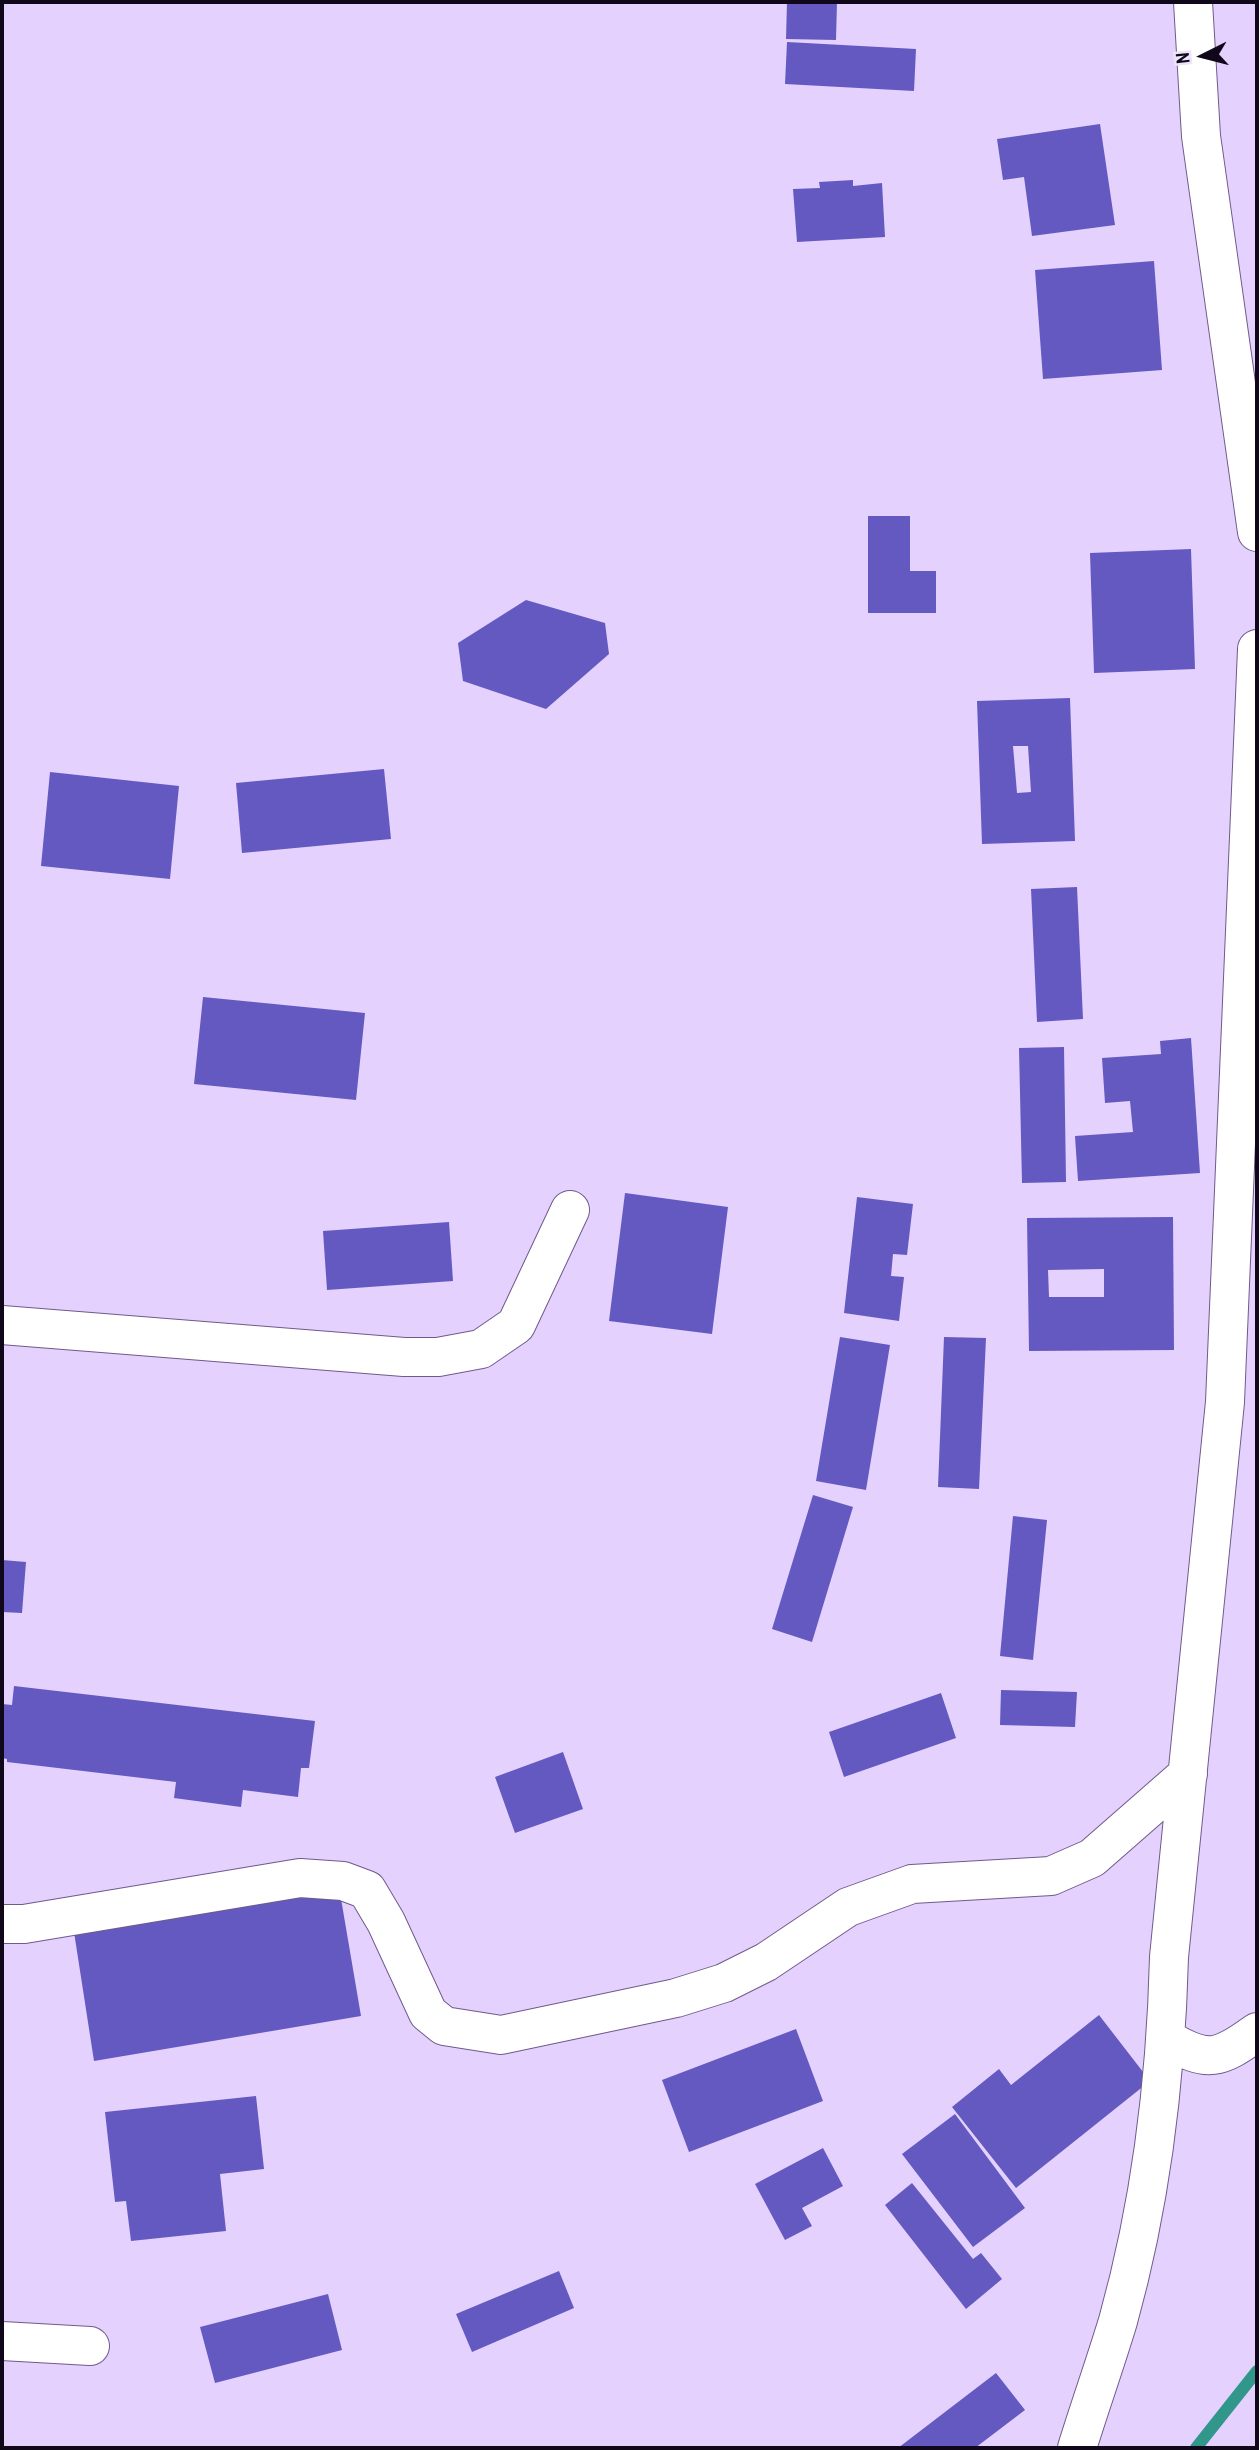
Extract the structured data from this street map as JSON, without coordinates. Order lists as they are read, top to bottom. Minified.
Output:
{"north":"left"}
